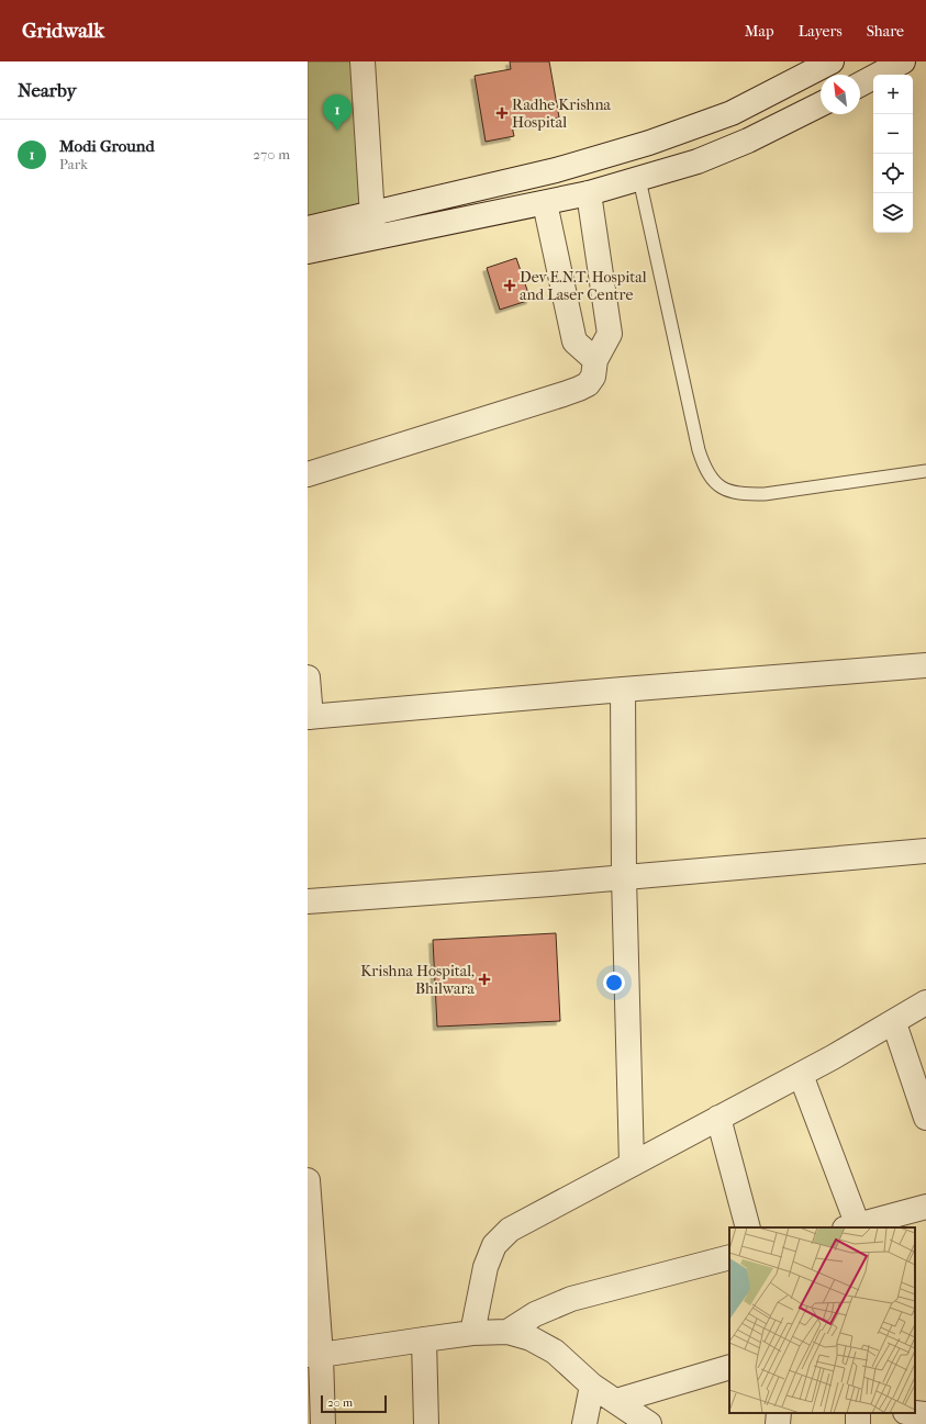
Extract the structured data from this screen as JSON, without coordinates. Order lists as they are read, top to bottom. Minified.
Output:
{"places":{"health":["Radhe Krishna Hospital","Dev E.N.T. Hospital and Laser Centre","Krishna Hospital, Bhilwara"]},"scale_bar":"20 m","north":"top left","page":{"header":"Gridwalk","nav":["Map","Layers","Share"],"heading":"Nearby","map_buttons":["+","−"],"pins":"1","list":[{"mark":"1","name":"Modi Ground","note":"Park","value":"270 m"}],"scale":"20 m"}}
